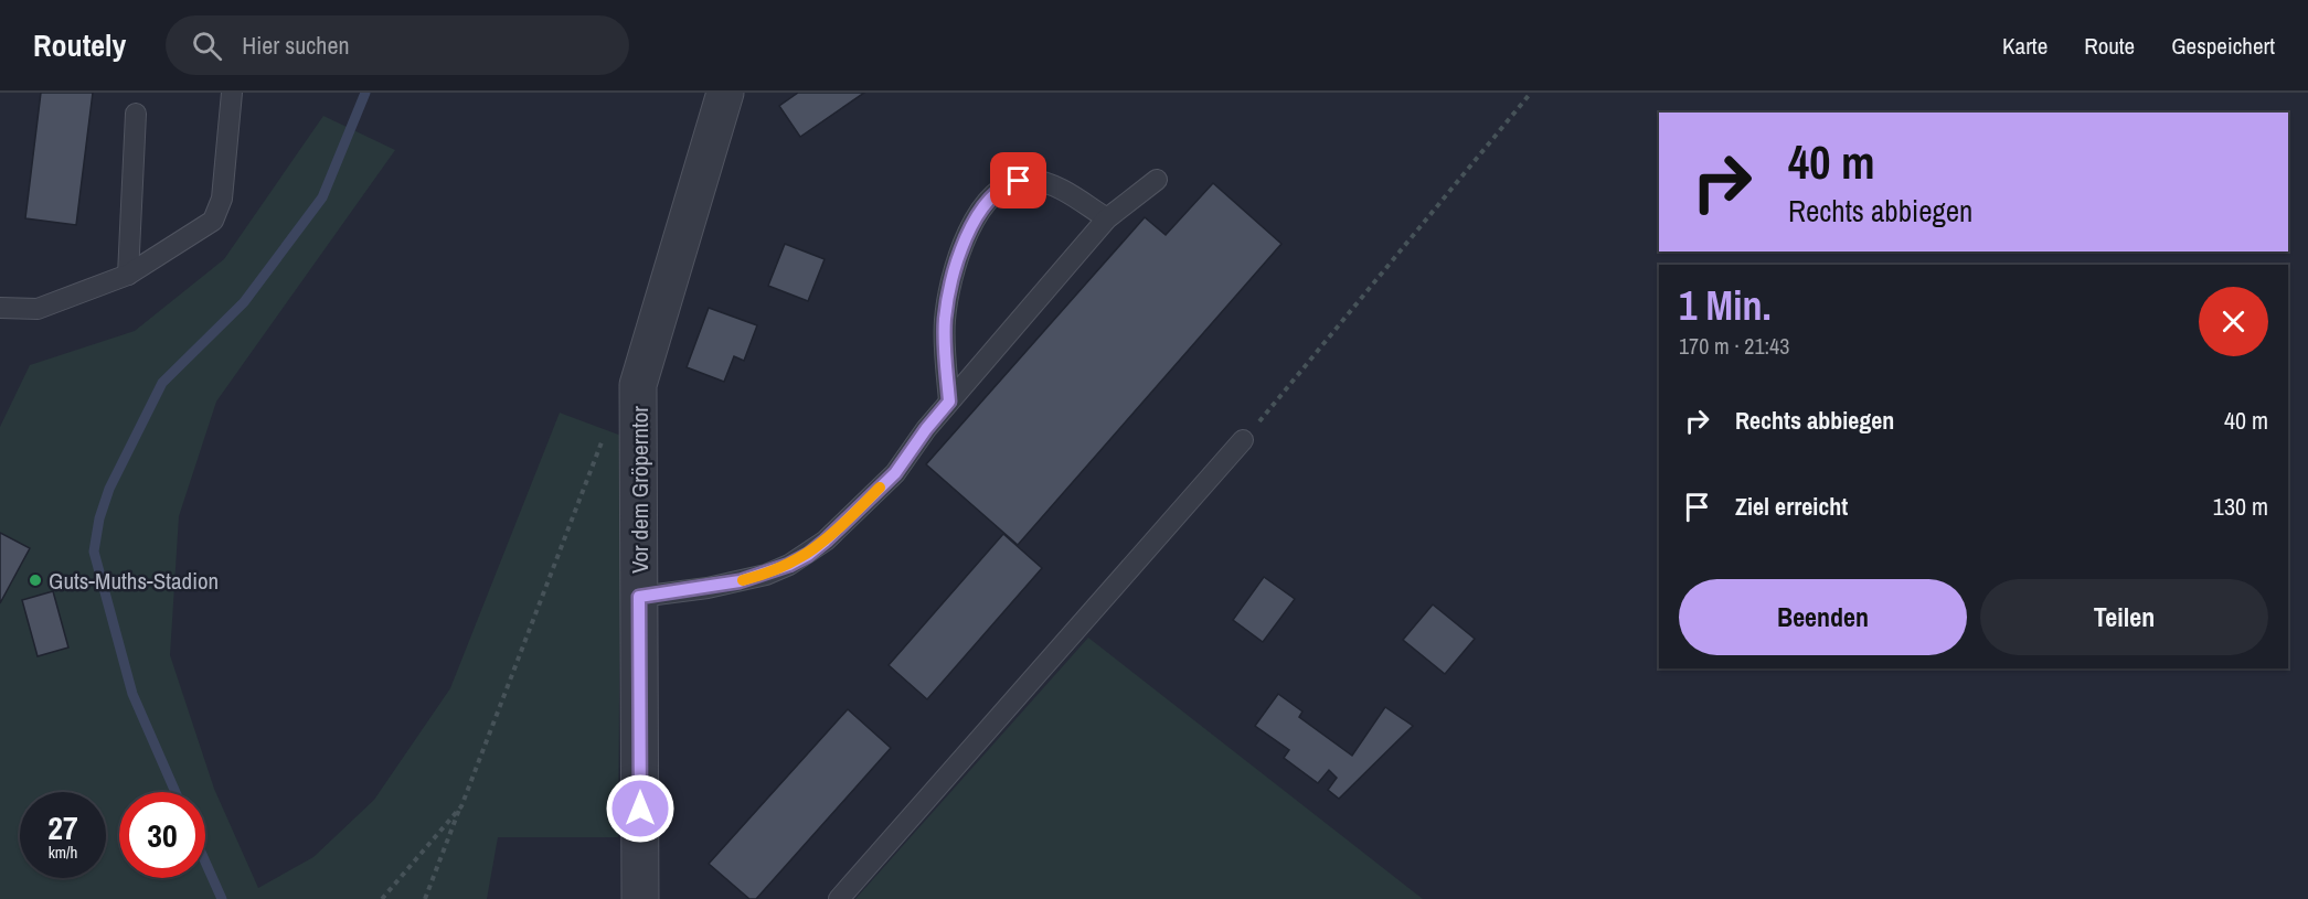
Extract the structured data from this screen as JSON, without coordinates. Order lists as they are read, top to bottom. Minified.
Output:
{"streets":{"street":["Vor dem Gröperntor"]},"places":["Guts-Muths-Stadion"],"page":{"header":"Routely","search":"Hier suchen","nav":["Karte","Route","Gespeichert"],"turn":["40 m","Rechts abbiegen"],"heading":["1 Min.","170 m · 21:43"],"list":[{"name":"Rechts abbiegen","value":"40 m"},{"name":"Ziel erreicht","value":"130 m"}],"buttons":["Beenden","Teilen"],"speed":"27 km/h","limit":"30"}}
